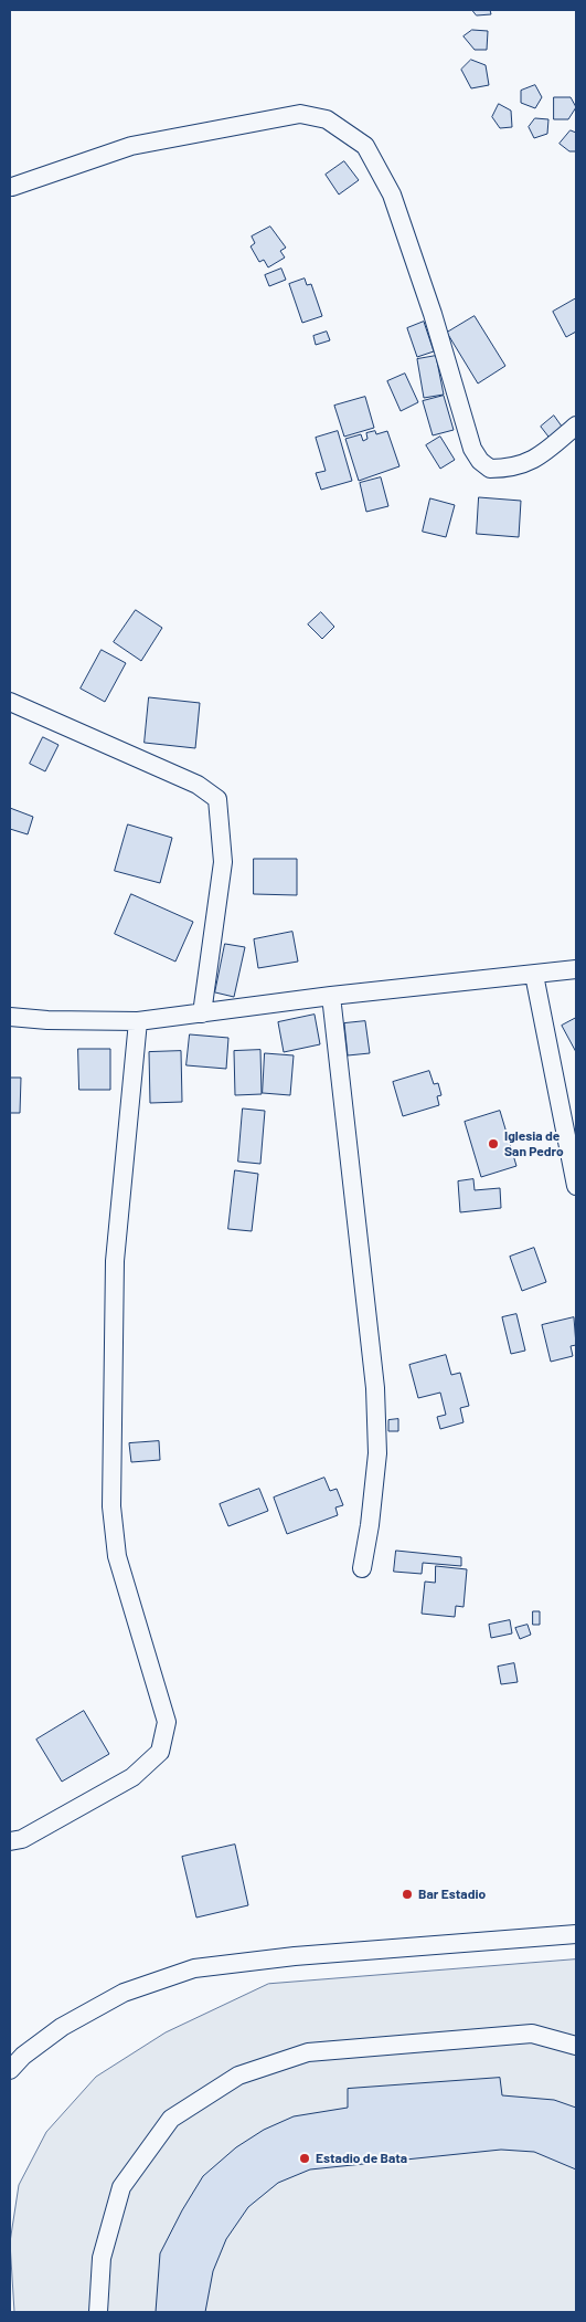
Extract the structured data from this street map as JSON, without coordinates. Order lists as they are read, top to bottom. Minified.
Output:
{"places":["Iglesia de San Pedro","Bar Estadio","Estadio de Bata"]}
